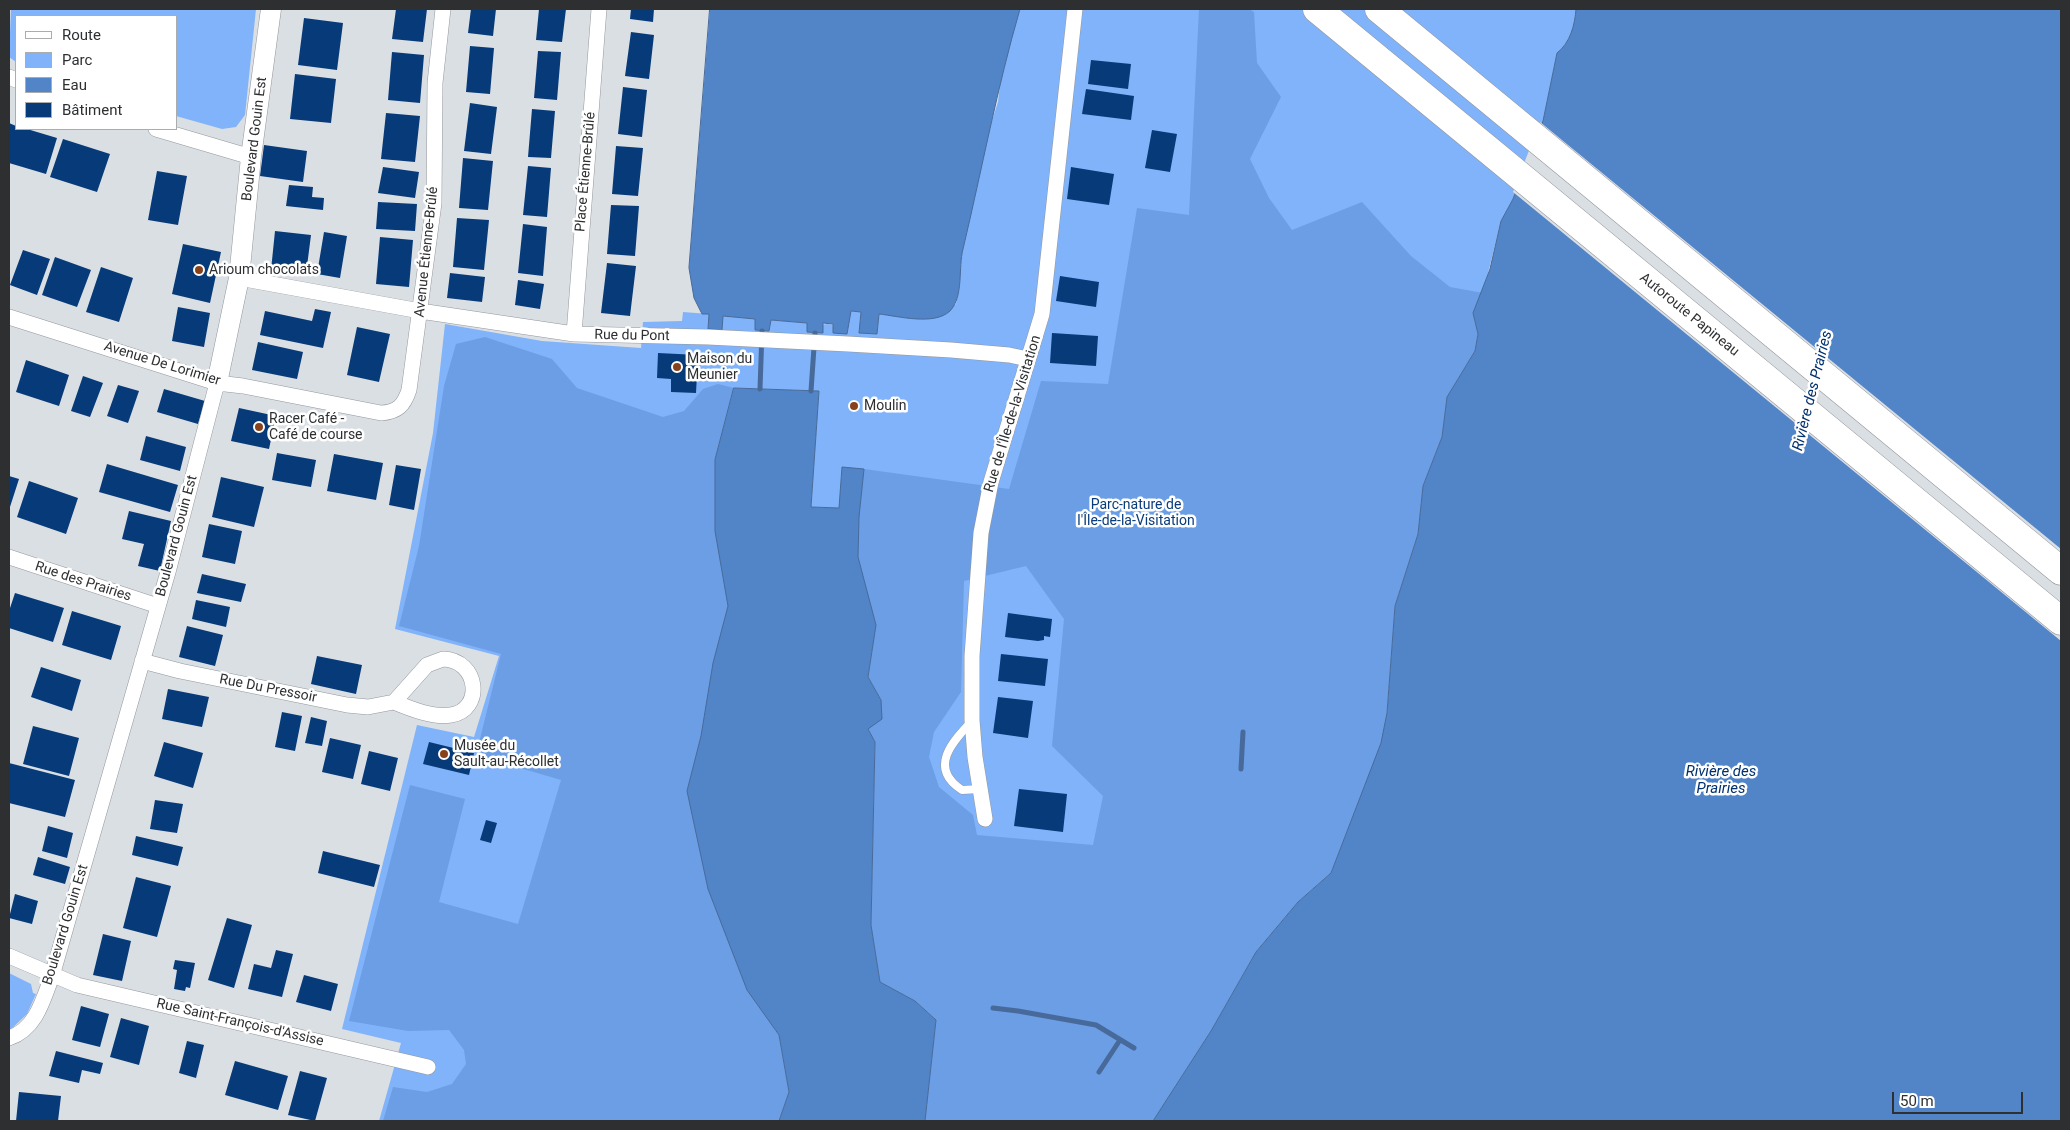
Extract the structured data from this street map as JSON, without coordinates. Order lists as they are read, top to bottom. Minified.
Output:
{"streets":{"highway":["Autoroute Papineau"],"street":["Boulevard Gouin Est","Place Étienne-Brûlé","Avenue Étienne-Brûlé","Rue du Pont","Avenue De Lorimier","Rue de l'Île-de-la-Visitation","Rue des Prairies","Rue Du Pressoir","Rue Saint-François-d'Assise"]},"crossings":[["Boulevard Gouin Est","Rue du Pont"],["Boulevard Gouin Est","Avenue De Lorimier"],["Boulevard Gouin Est","Rue des Prairies"],["Boulevard Gouin Est","Rue Du Pressoir"],["Boulevard Gouin Est","Rue Saint-François-d'Assise"],["Place Étienne-Brûlé","Rue du Pont"],["Avenue Étienne-Brûlé","Rue du Pont"],["Avenue Étienne-Brûlé","Avenue De Lorimier"],["Rue du Pont","Rue de l'Île-de-la-Visitation"]],"water":["Rivière des Prairies"],"parks":["Parc-nature de l'Île-de-la-Visitation"],"places":["Arioum chocolats","Maison du Meunier","Moulin","Racer Café - Café de course","Musée du Sault-au-Récollet"],"legend":["Route","Parc","Eau","Bâtiment"],"scale_bar":"50 m"}
